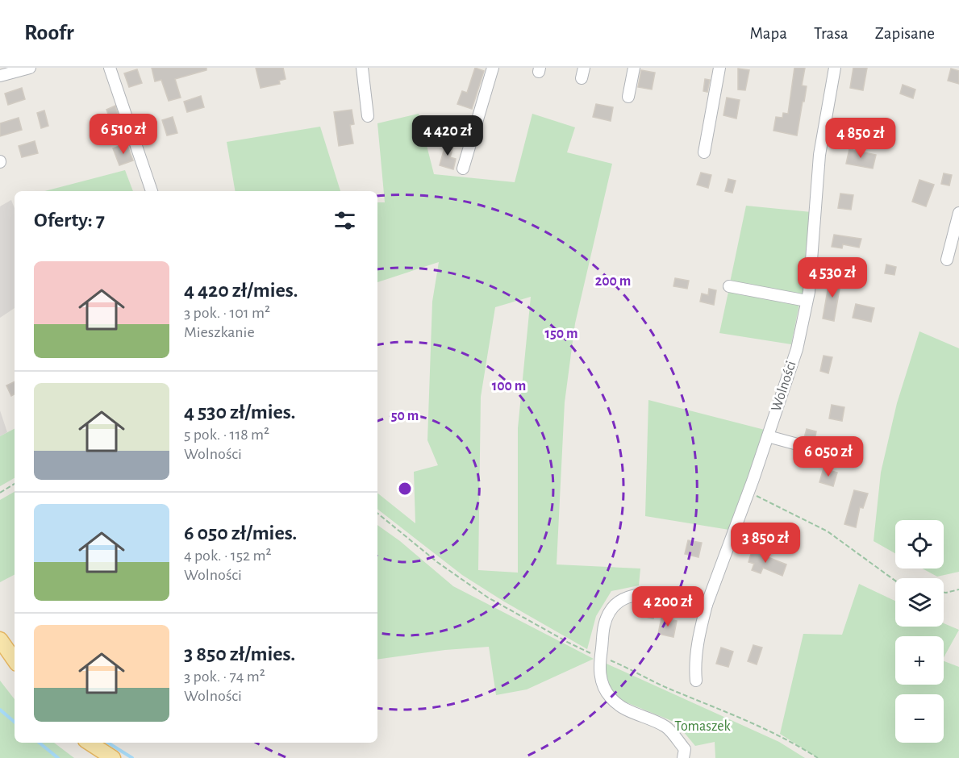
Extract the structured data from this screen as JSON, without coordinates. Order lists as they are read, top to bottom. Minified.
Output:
{"streets":{"street":["Wolności"]},"parks":["Tomaszek"],"page":{"header":"Roofr","nav":["Mapa","Trasa","Zapisane"],"price":["6 510 zł","4 420 zł","4 850 zł","4 530 zł","6 050 zł","3 850 zł","4 200 zł"],"heading":"Oferty: 7","list":[{"name":"4 420 zł/mies.","note":"3 pok. · 101 m² · Mieszkanie"},{"name":"4 530 zł/mies.","note":"5 pok. · 118 m² · Wolności"},{"name":"6 050 zł/mies.","note":"4 pok. · 152 m² · Wolności"},{"name":"3 850 zł/mies.","note":"3 pok. · 74 m² · Wolności"}],"map_buttons":["+","−"]},"rings":["200 m","150 m","100 m","50 m"]}
